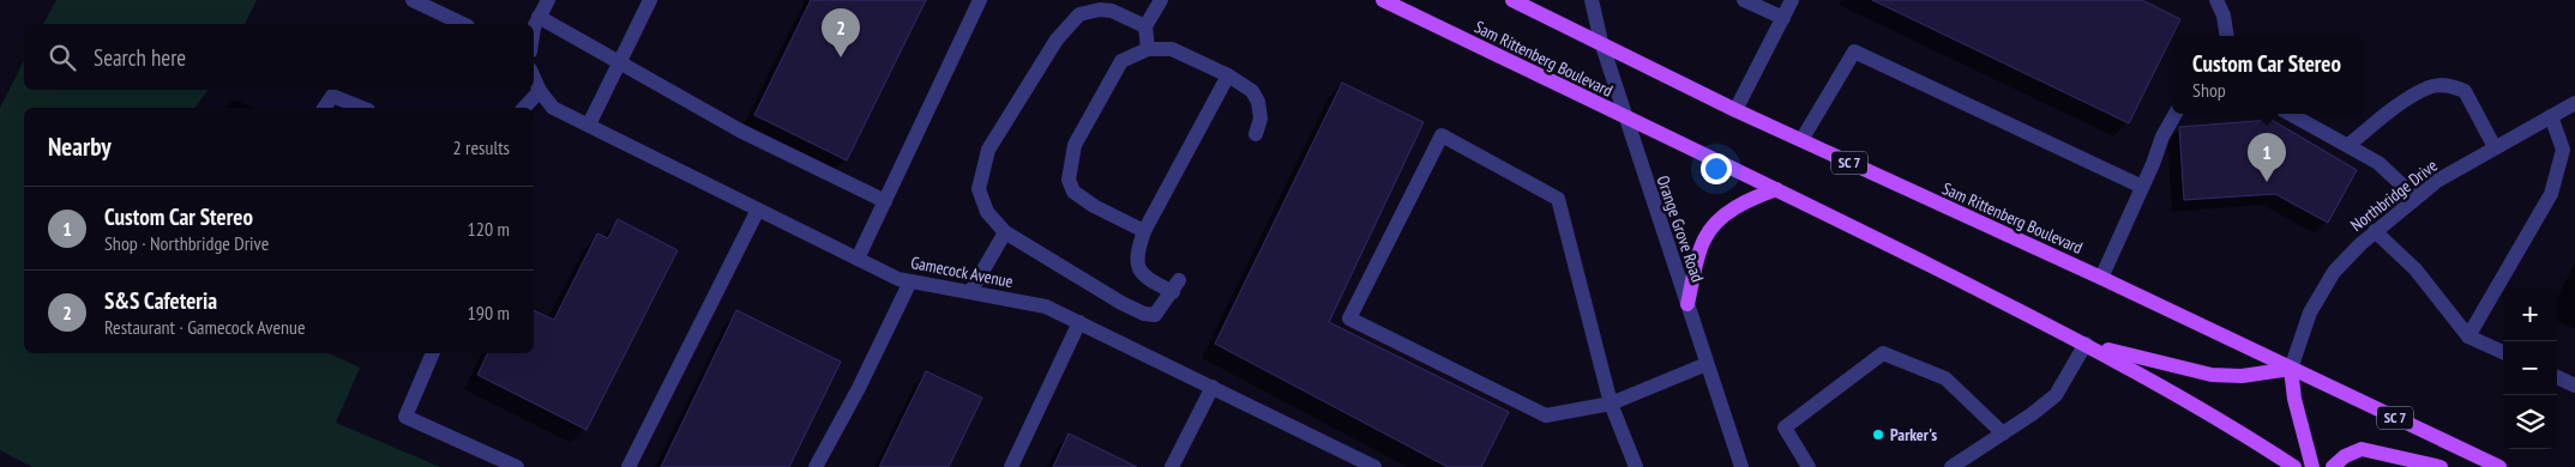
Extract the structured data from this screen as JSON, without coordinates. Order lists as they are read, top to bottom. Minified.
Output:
{"streets":{"main road":["Sam Rittenberg Boulevard","SC 7"],"street":["Northbridge Drive","Orange Grove Road","Gamecock Avenue"]},"crossings":[["Sam Rittenberg Boulevard","Northbridge Drive"],["Sam Rittenberg Boulevard","Orange Grove Road"]],"places":["Parker's"],"page":{"pins":["2","1"],"search":"Search here","popup":["Custom Car Stereo","Shop"],"heading":["Nearby","2 results"],"list":[{"mark":"1","name":"Custom Car Stereo","note":"Shop · Northbridge Drive","value":"120 m"},{"mark":"2","name":"S&S Cafeteria","note":"Restaurant · Gamecock Avenue","value":"190 m"}],"map_buttons":["+","−"]}}
